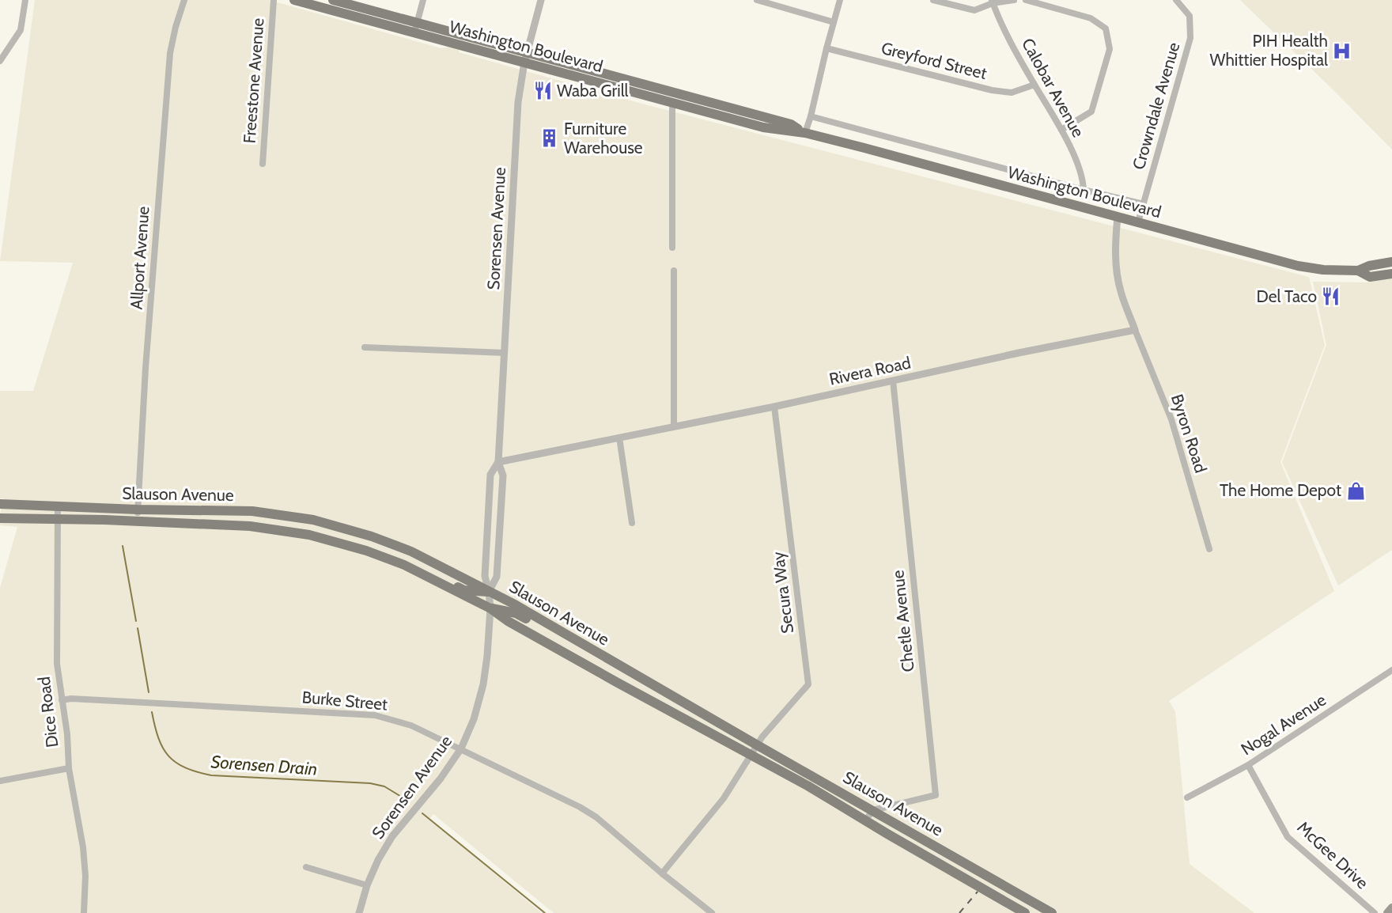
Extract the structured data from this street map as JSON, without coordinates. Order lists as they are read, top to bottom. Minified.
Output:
{"streets":{"main road":["Washington Boulevard","Slauson Avenue"],"street":["Greyford Street","Freestone Avenue","Calobar Avenue","Crowndale Avenue","Sorensen Avenue","Allport Avenue","Rivera Road","Byron Road","Secura Way","Chetle Avenue","Burke Street","Dice Road","Nogal Avenue","McGee Drive"]},"crossings":[["Washington Boulevard","Calobar Avenue"],["Washington Boulevard","Crowndale Avenue"],["Washington Boulevard","Sorensen Avenue"],["Greyford Street","Calobar Avenue"],["Sorensen Avenue","Rivera Road"],["Sorensen Avenue","Slauson Avenue"],["Sorensen Avenue","Burke Street"],["Allport Avenue","Slauson Avenue"],["Rivera Road","Byron Road"],["Rivera Road","Secura Way"],["Rivera Road","Chetle Avenue"],["Slauson Avenue","Secura Way"],["Slauson Avenue","Chetle Avenue"],["Slauson Avenue","Dice Road"],["Secura Way","Burke Street"],["Burke Street","Dice Road"],["Nogal Avenue","McGee Drive"]],"water":["Sorensen Drain"],"places":{"hospital":["PIH Health Whittier Hospital"],"restaurant":["Waba Grill","Del Taco"],"building":["Furniture Warehouse"],"shop":["The Home Depot"]}}
